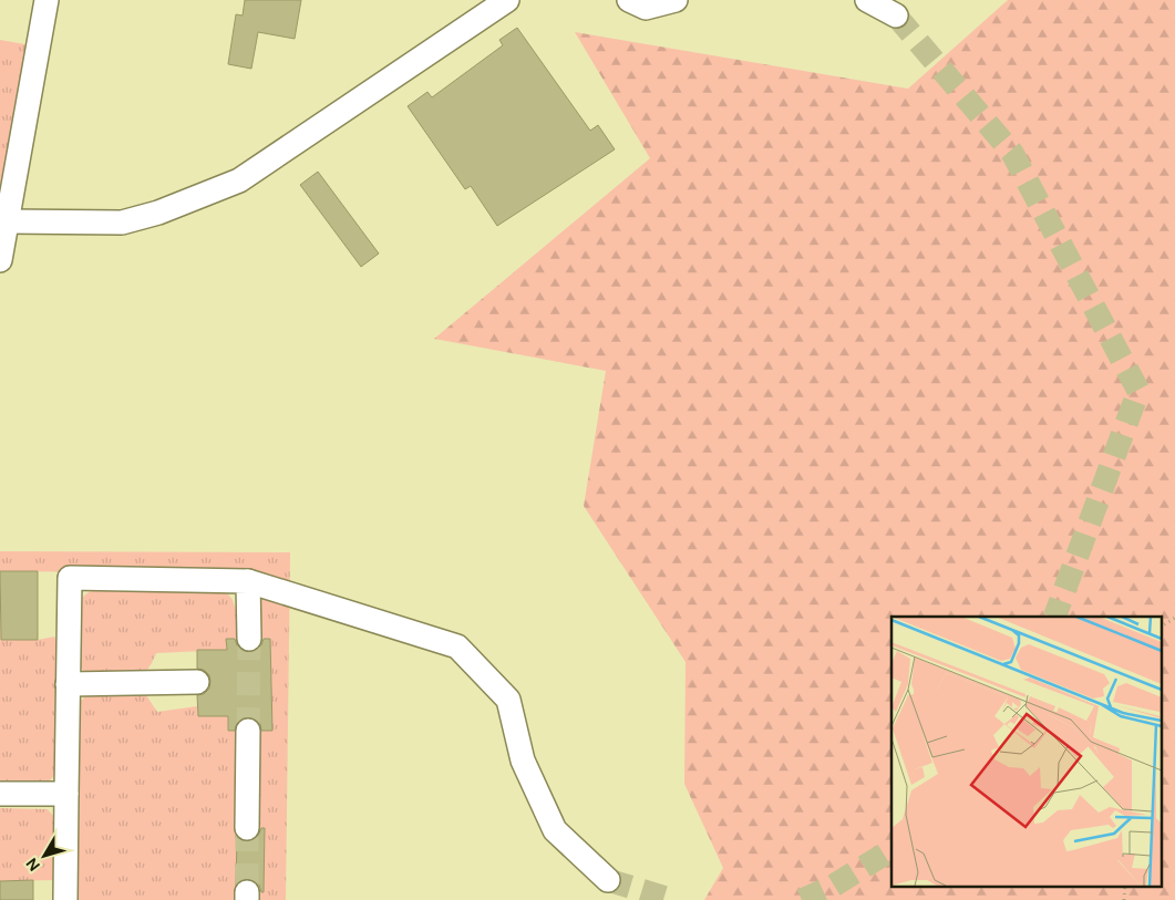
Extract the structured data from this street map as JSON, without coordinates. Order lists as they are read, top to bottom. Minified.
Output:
{"north":"bottom left"}
